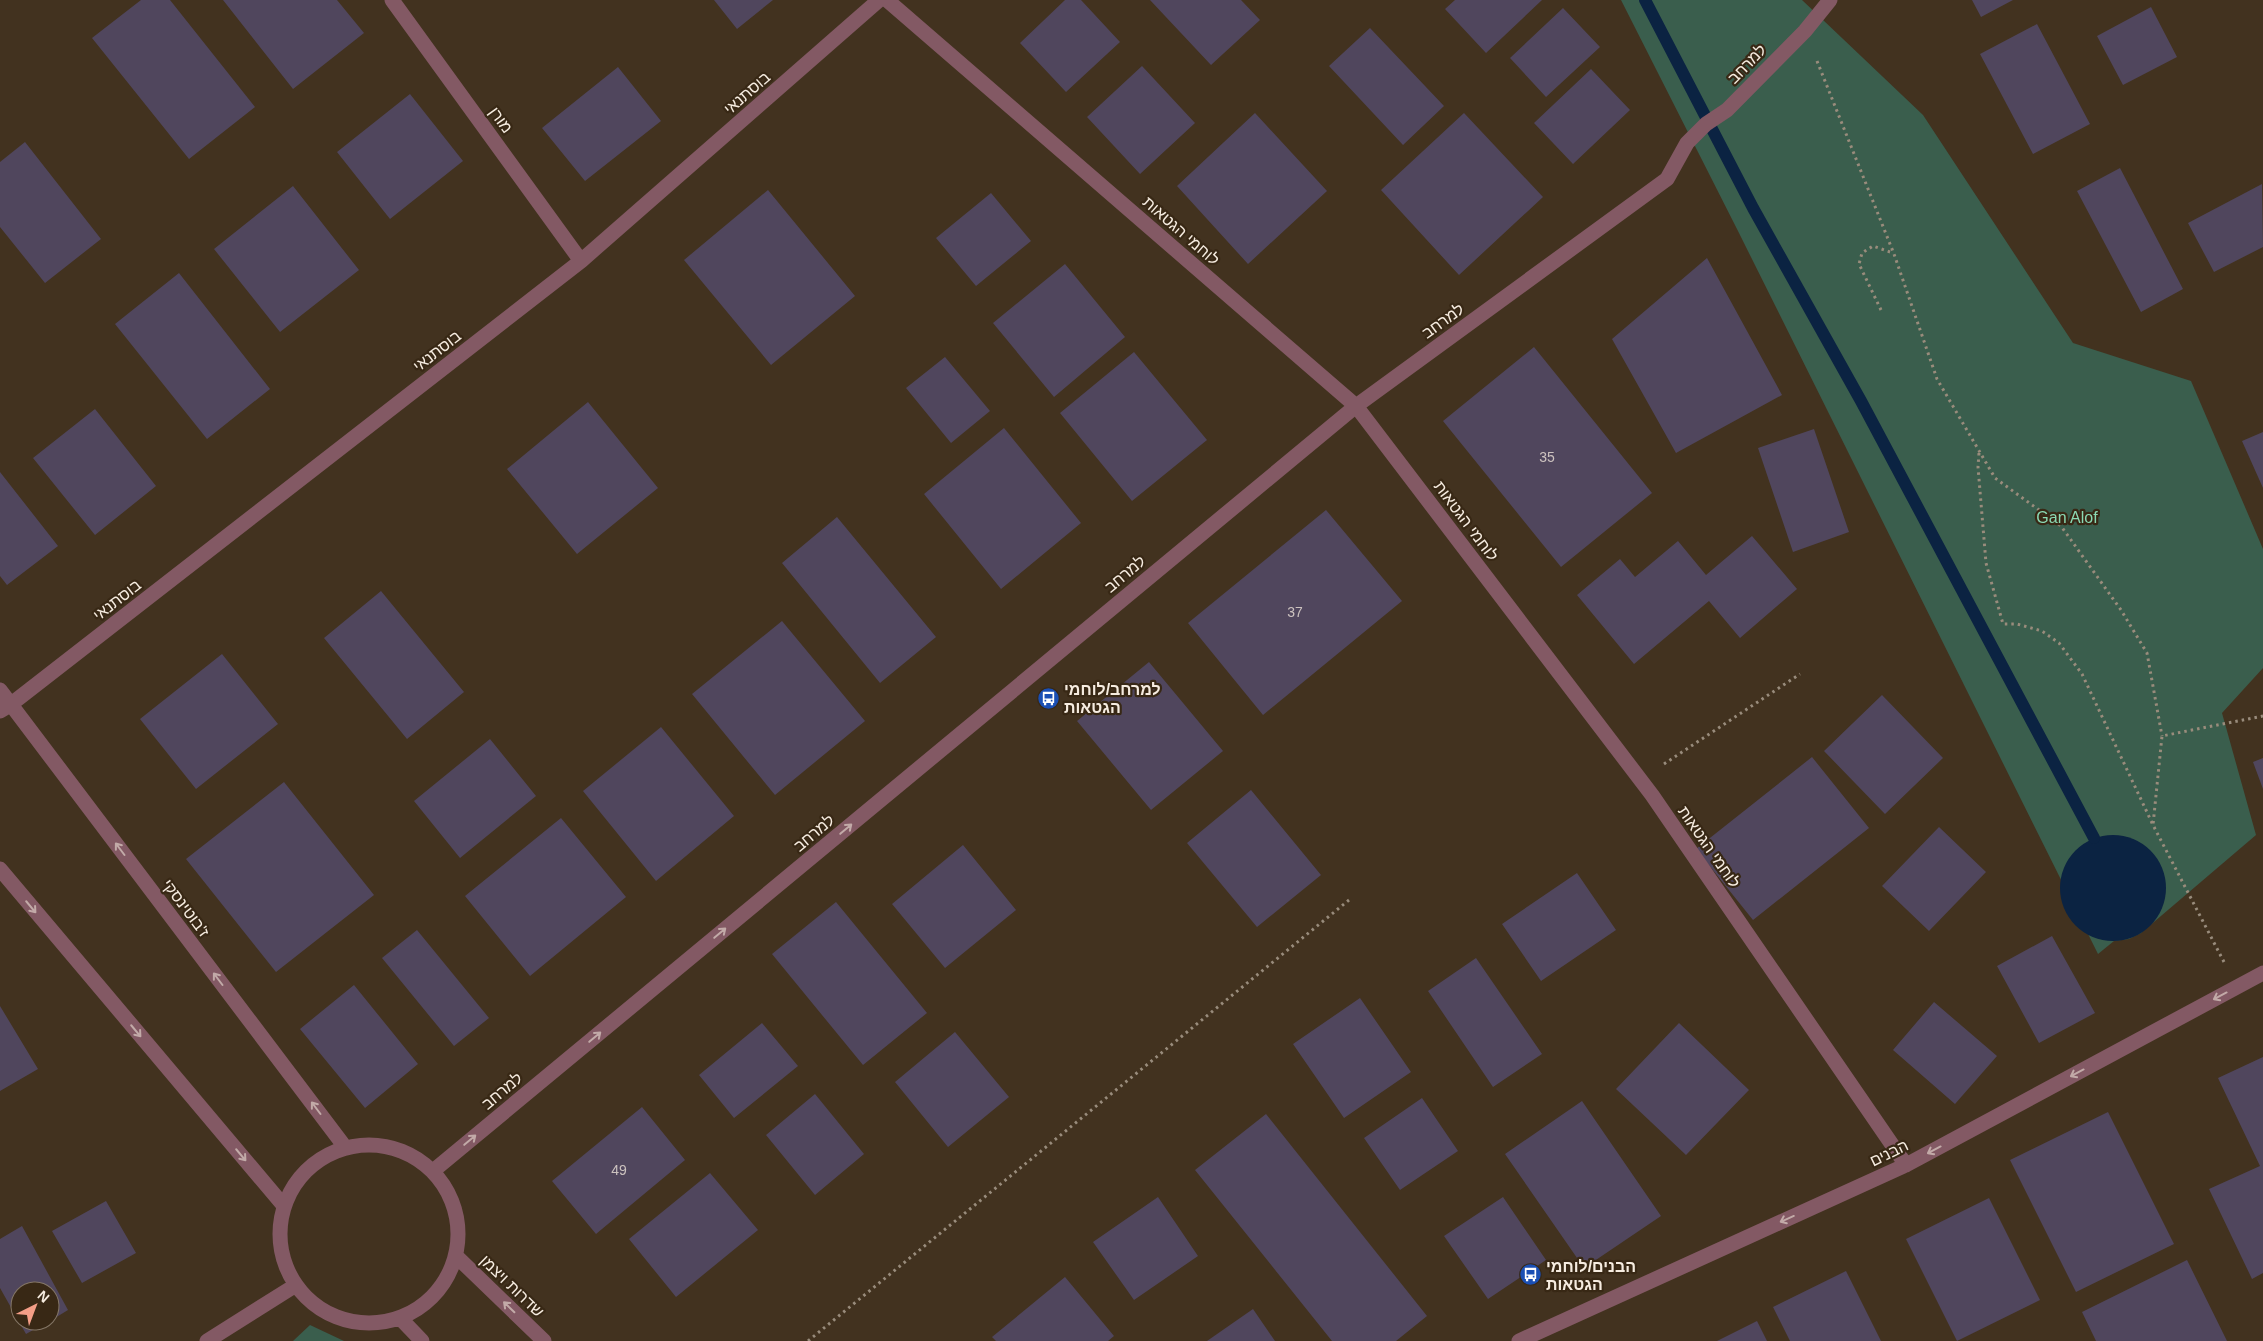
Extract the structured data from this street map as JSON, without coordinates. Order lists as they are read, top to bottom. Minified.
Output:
{"streets":{"street":["למרחב","בוסתנאי","מורן","לוחמי הגטאות","ז'בוטינסקי","הבנים","שדרות ויצמן"]},"crossings":[["למרחב","לוחמי הגטאות"],["למרחב","ז'בוטינסקי"],["למרחב","שדרות ויצמן"],["בוסתנאי","מורן"],["בוסתנאי","ז'בוטינסקי"],["לוחמי הגטאות","הבנים"],["ז'בוטינסקי","שדרות ויצמן"]],"one_way":["למרחב","הבנים","שדרות ויצמן"],"parks":["Gan Alof"],"places":{"bus stop":["למרחב/לוחמי הגטאות","הבנים/לוחמי הגטאות"]},"house_numbers":["35","37","49"],"north":"top right"}
